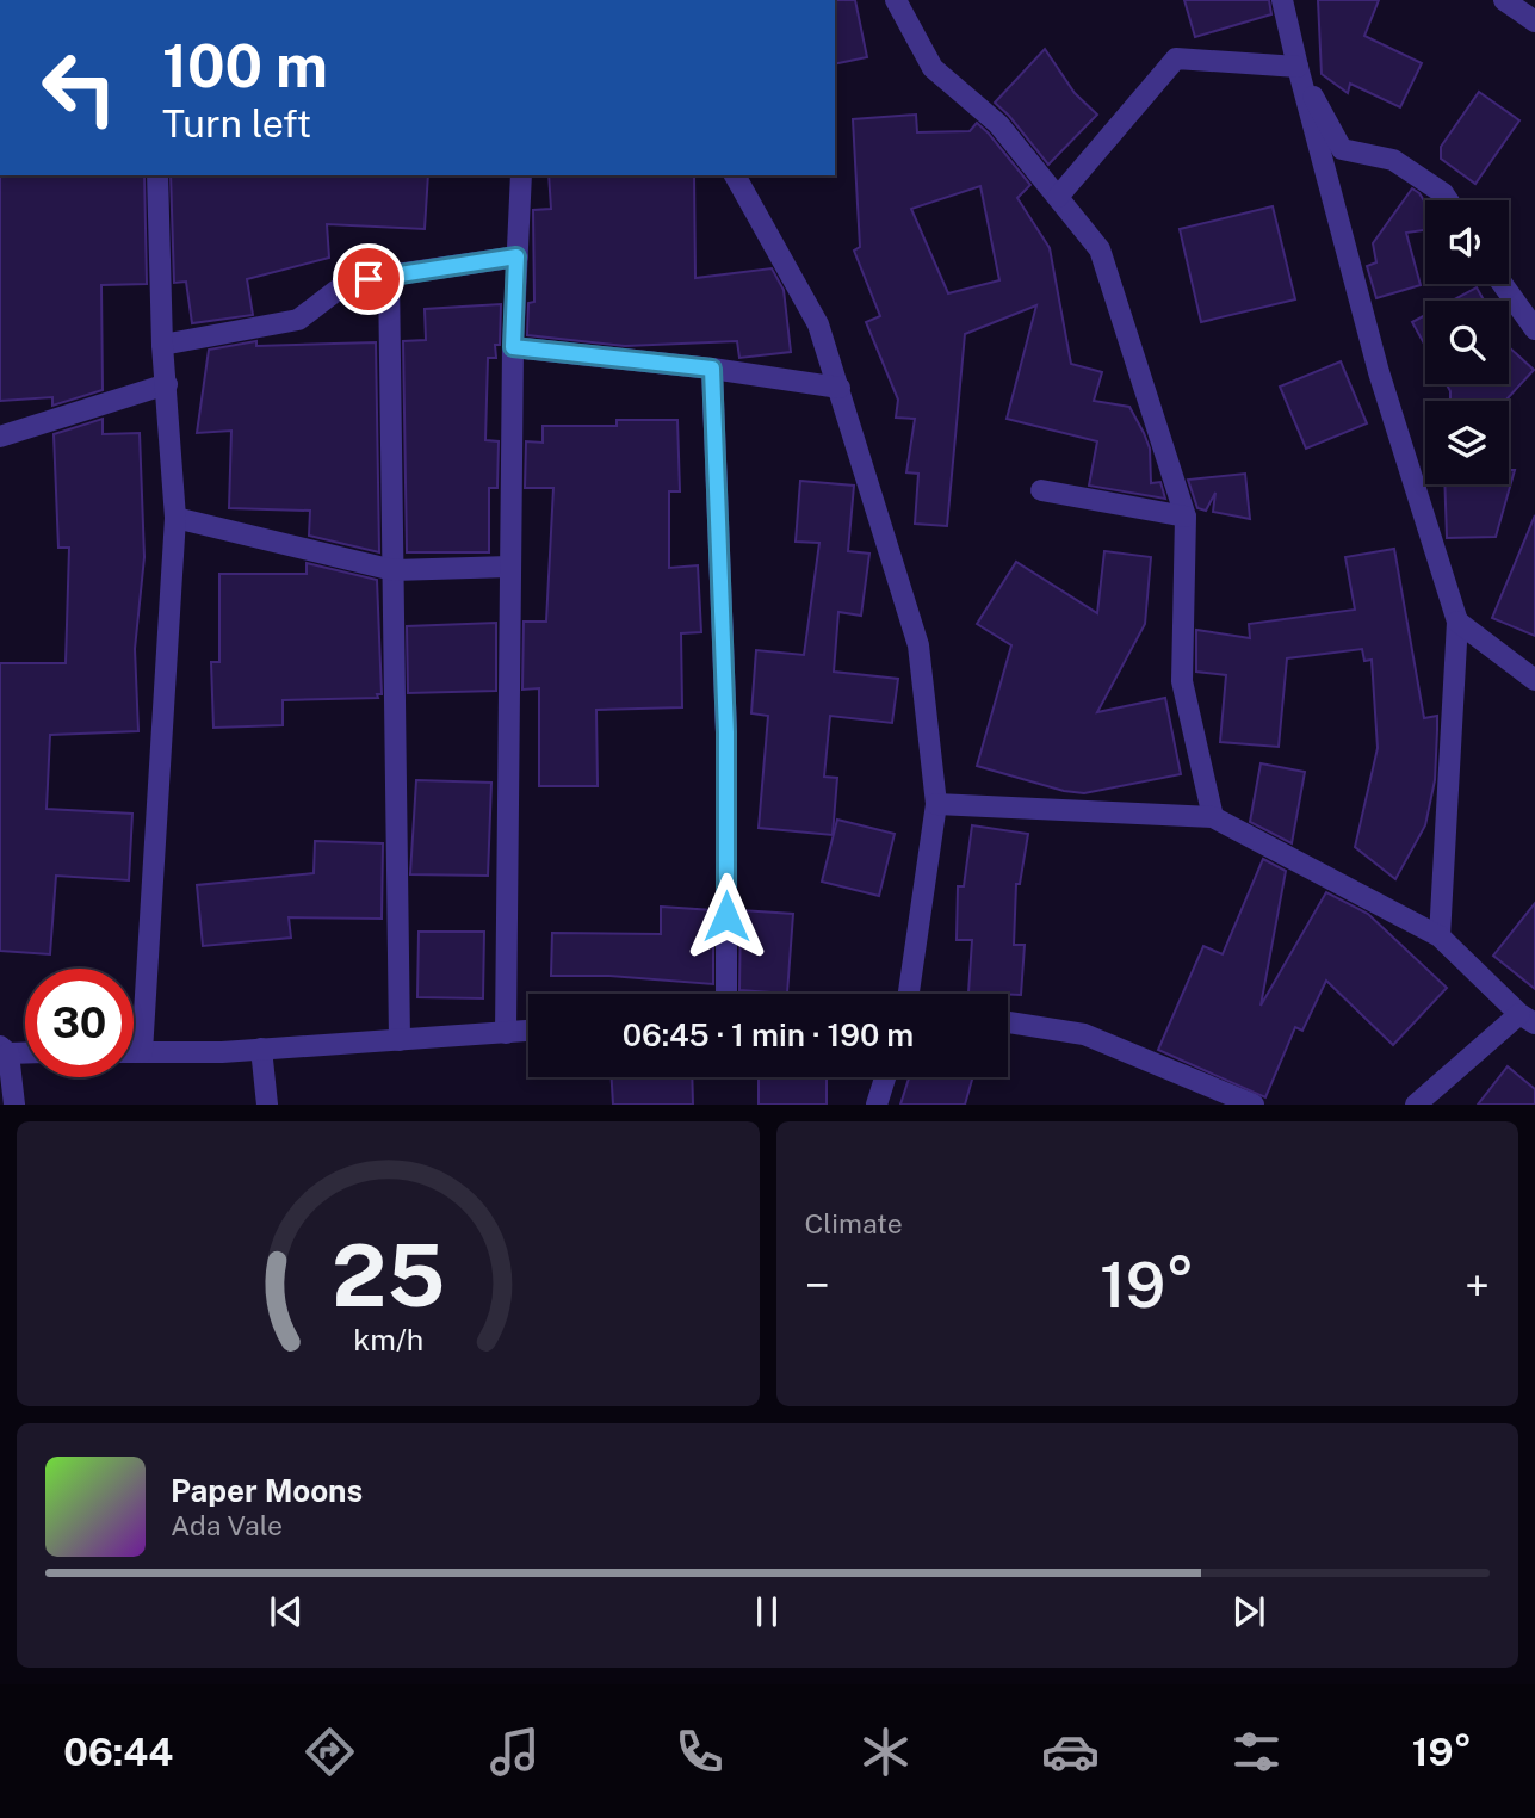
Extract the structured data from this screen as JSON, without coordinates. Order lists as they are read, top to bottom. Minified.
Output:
{"page":{"turn":["100 m","Turn left"],"limit":"30","trip":"06:45 · 1 min · 190 m","tile":"Climate","heat":["−","19°","+"],"song":["Paper Moons","Ada Vale"],"tabs":["06:44","19°"],"gauge":["25","km/h"]}}
